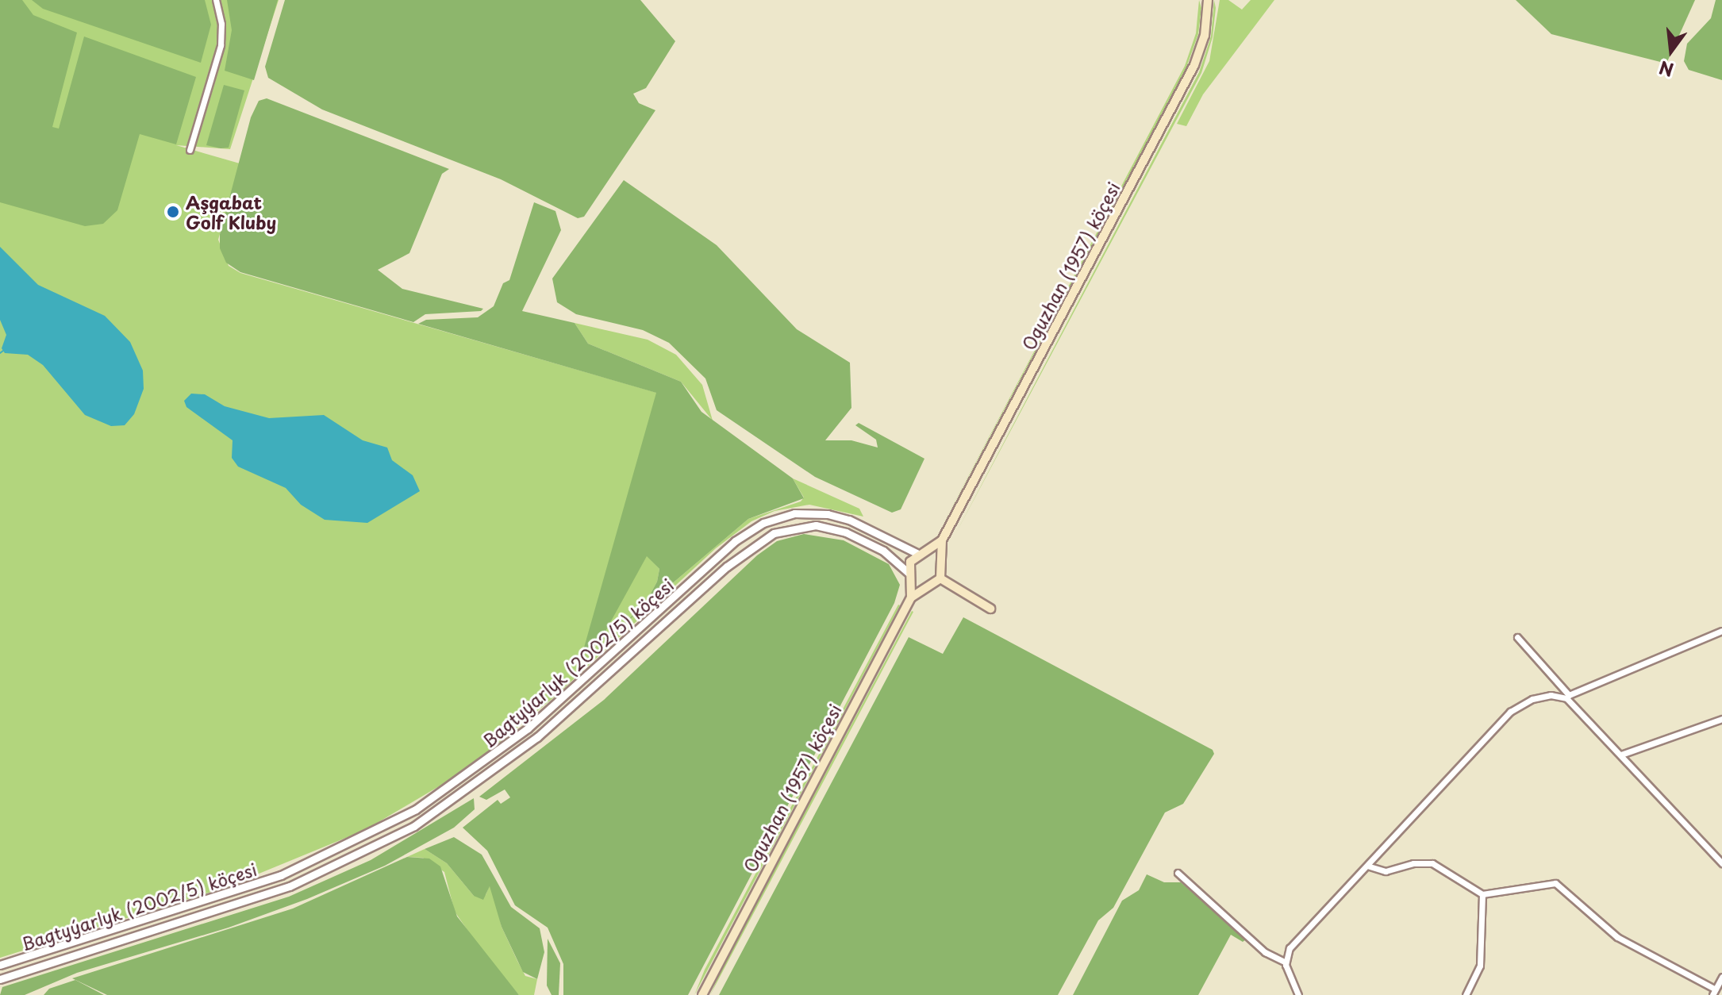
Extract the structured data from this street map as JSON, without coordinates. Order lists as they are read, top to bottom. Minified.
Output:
{"streets":{"main road":["Oguzhan (1957) köçesi"],"street":["Bagtyýarlyk (2002/5) köçesi"]},"crossings":[["Oguzhan (1957) köçesi","Bagtyýarlyk (2002/5) köçesi"]],"places":["Aşgabat Golf Kluby"],"north":"bottom"}
